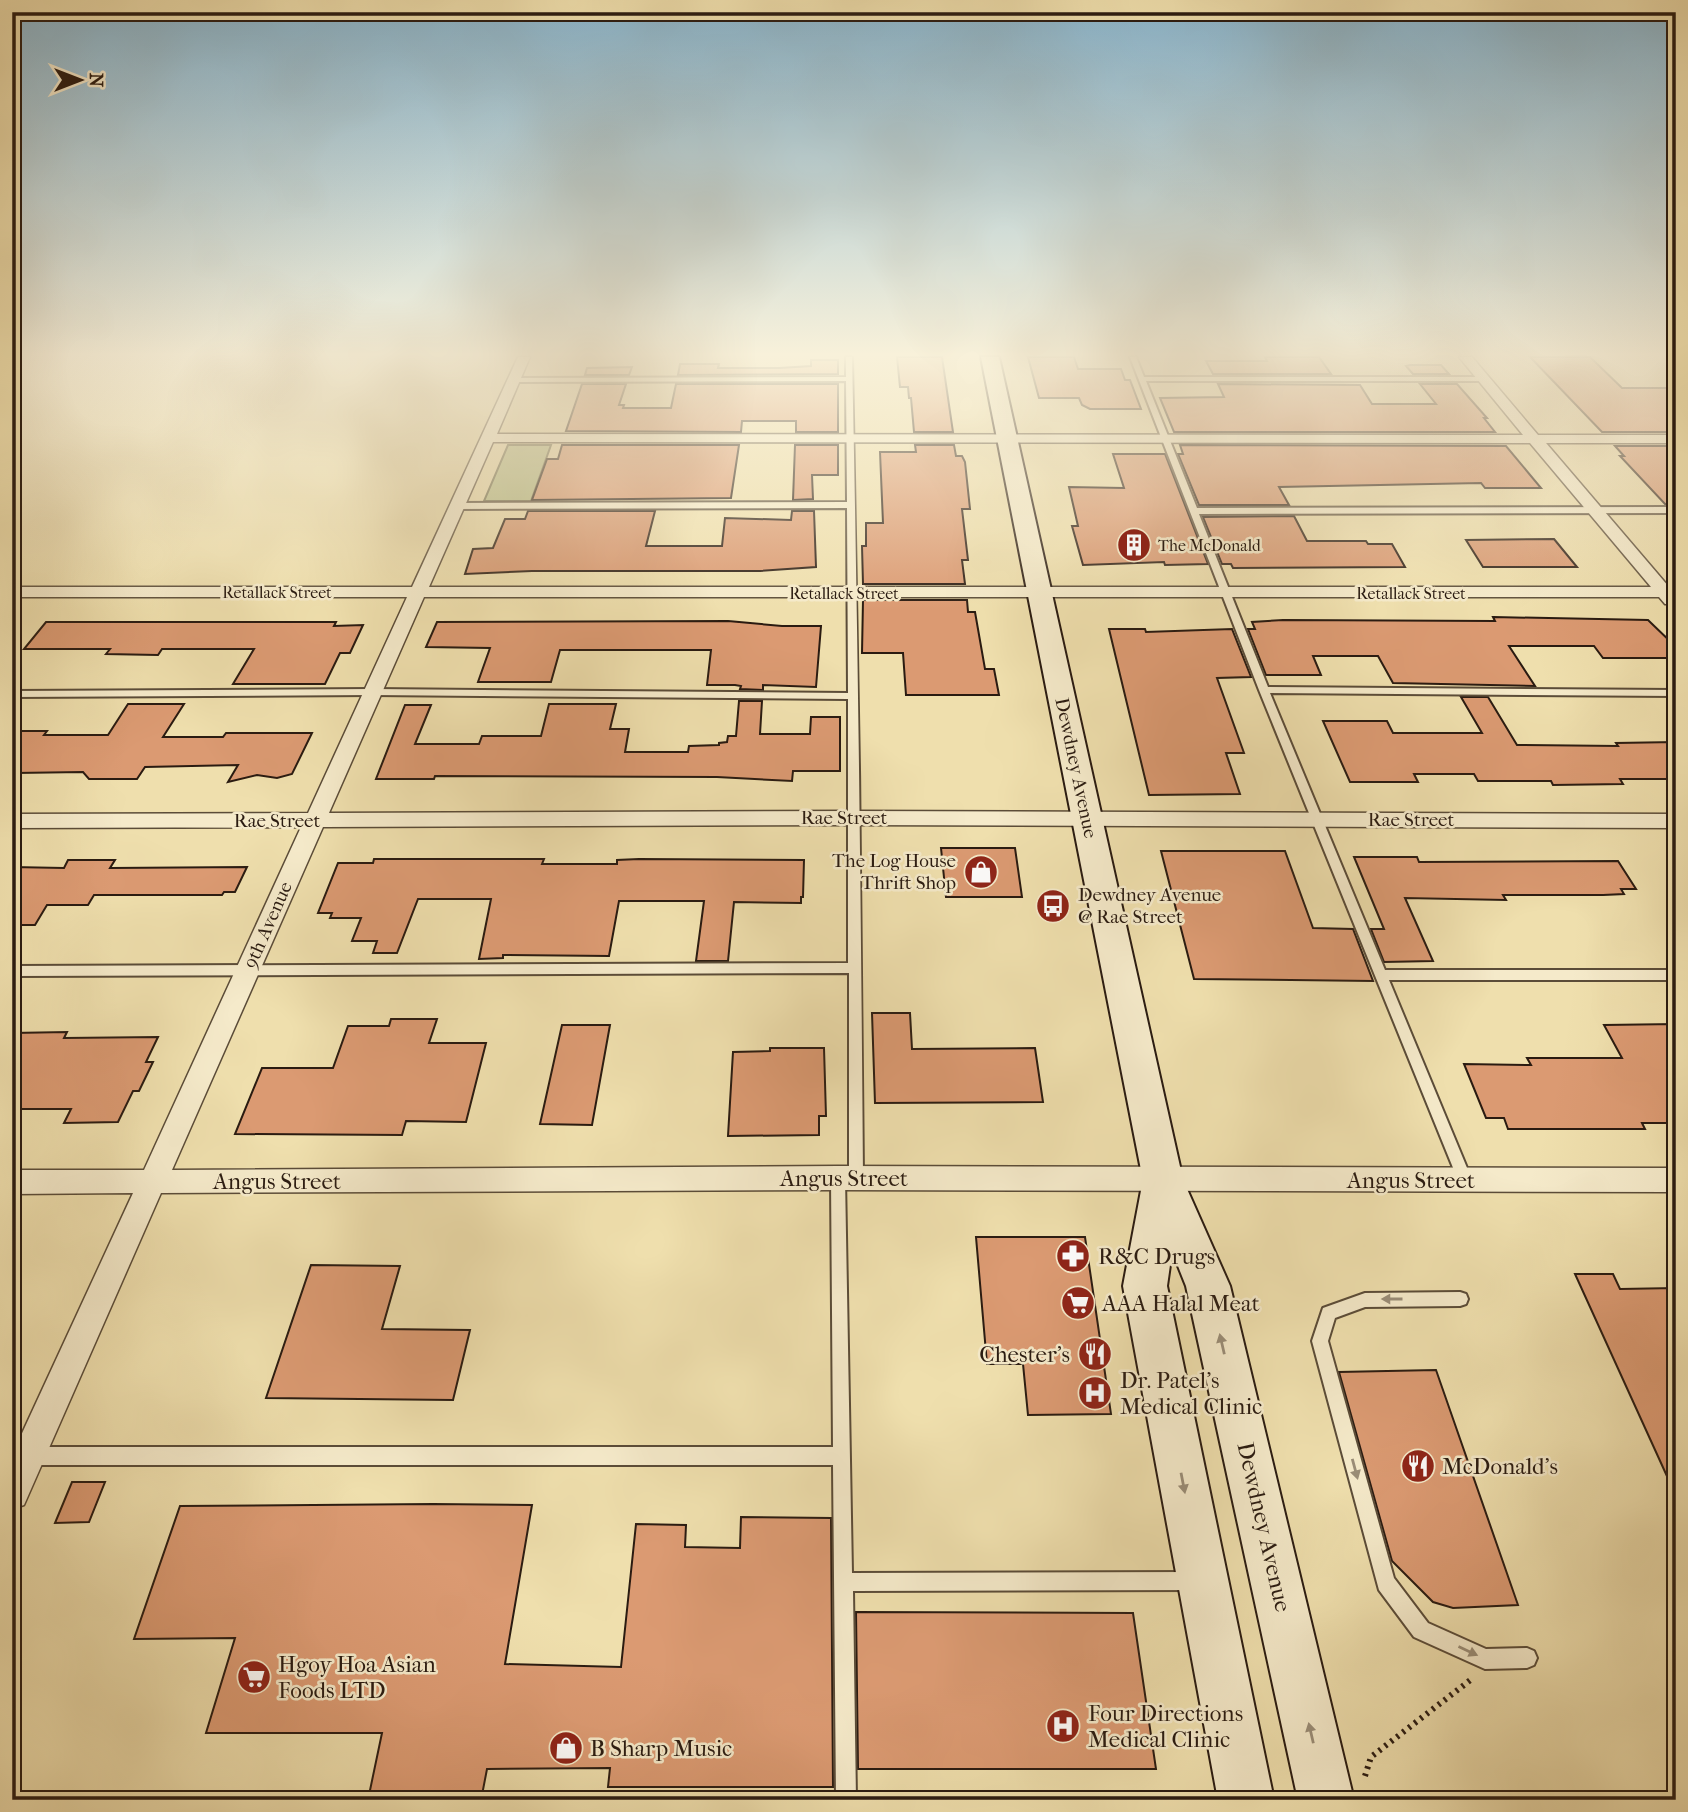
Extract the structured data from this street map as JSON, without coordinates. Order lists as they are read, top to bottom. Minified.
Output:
{"streets":{"main road":["Dewdney Avenue"],"street":["Retallack Street","Rae Street","9th Avenue","Angus Street"]},"crossings":[["Retallack Street","Dewdney Avenue"],["Retallack Street","9th Avenue"],["Dewdney Avenue","Rae Street"],["Dewdney Avenue","Angus Street"],["Rae Street","9th Avenue"],["9th Avenue","Angus Street"]],"places":{"building":["The McDonald"],"shop":["The Log House Thrift Shop","B Sharp Music"],"bus stop":["Dewdney Avenue @ Rae Street"],"pharmacy":["R&C Drugs"],"supermarket":["AAA Halal Meat","Hgoy Hoa Asian Foods LTD"],"restaurant":["Chester's","McDonald's"],"hospital":["Dr. Patel's Medical Clinic","Four Directions Medical Clinic"]},"north":"right"}
